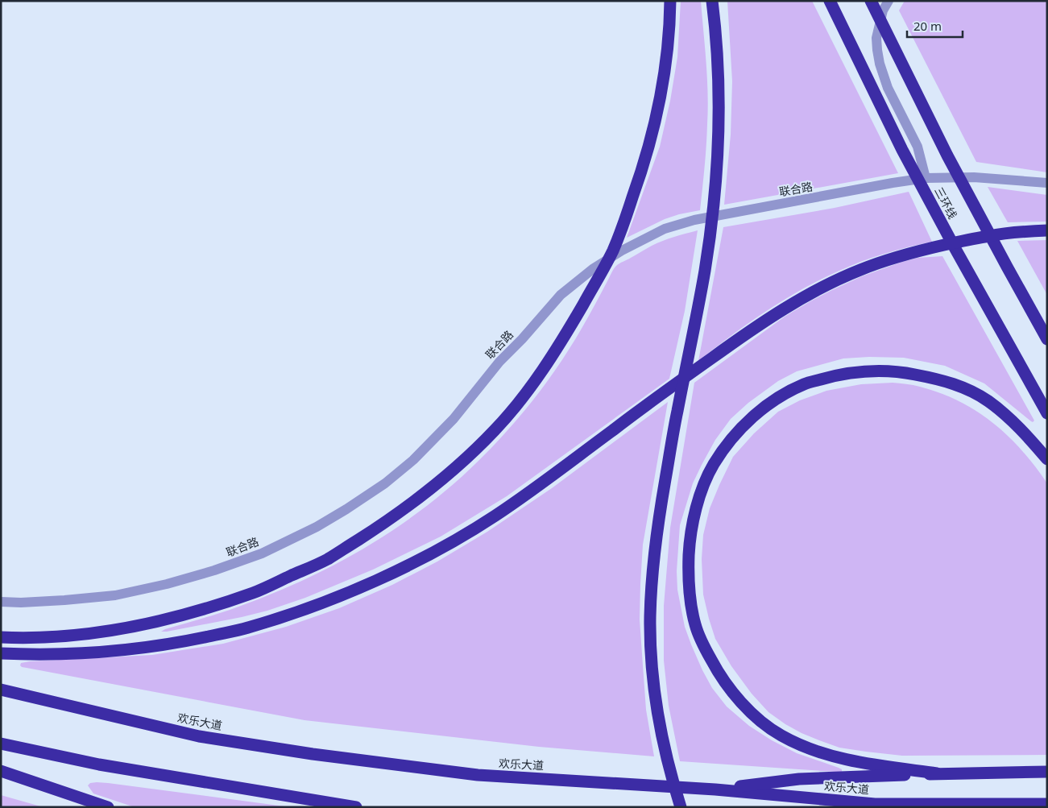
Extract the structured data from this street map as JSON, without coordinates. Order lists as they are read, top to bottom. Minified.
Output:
{"streets":{"highway":["三环线","欢乐大道"],"street":["联合路"]},"scale_bar":"20 m"}
